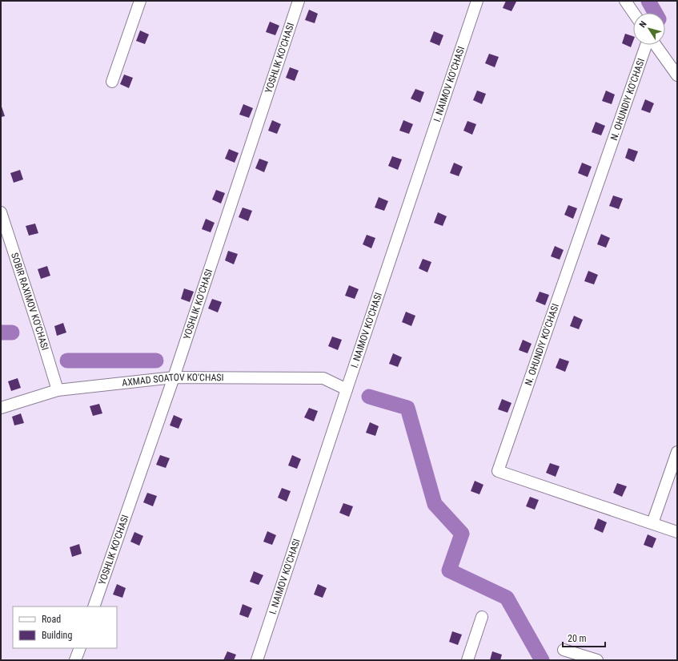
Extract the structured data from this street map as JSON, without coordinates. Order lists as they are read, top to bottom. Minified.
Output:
{"streets":{"street":["YOSHLIK KO'CHASI","I. NAIMOV KO'CHASI","N. OHUNDIY KO'CHASI","SOBIR RAXIMOV KO'CHASI","AXMAD SOATOV KO'CHASI"]},"crossings":[["YOSHLIK KO'CHASI","AXMAD SOATOV KO'CHASI"],["I. NAIMOV KO'CHASI","AXMAD SOATOV KO'CHASI"],["SOBIR RAXIMOV KO'CHASI","AXMAD SOATOV KO'CHASI"]],"legend":["Road","Building"],"scale_bar":"20 m","north":"top left"}
